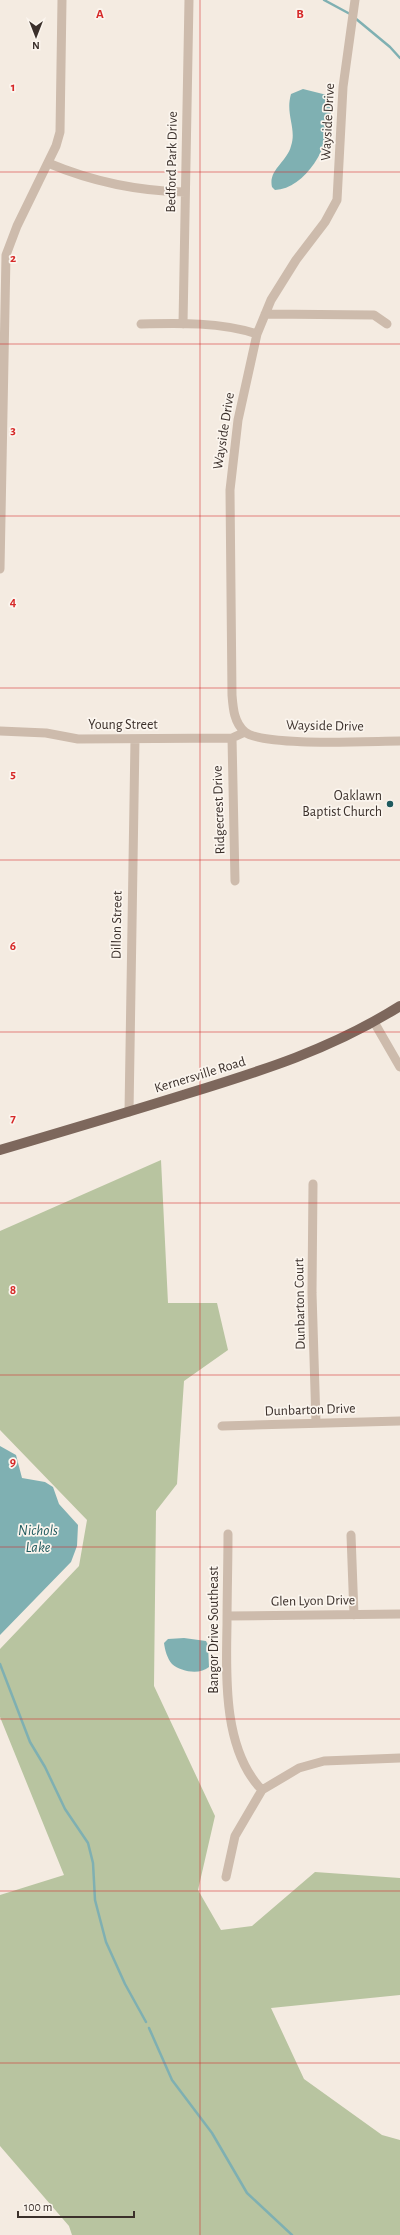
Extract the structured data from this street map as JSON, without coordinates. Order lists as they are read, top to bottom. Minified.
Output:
{"streets":{"main road":["Kernersville Road"],"street":["Wayside Drive","Bedford Park Drive","Young Street","Ridgecrest Drive","Dillon Street","Dunbarton Court","Dunbarton Drive","Glen Lyon Drive","Bangor Drive Southeast"]},"crossings":[["Wayside Drive","Young Street"],["Young Street","Ridgecrest Drive"],["Young Street","Dillon Street"],["Dillon Street","Kernersville Road"],["Dunbarton Court","Dunbarton Drive"],["Glen Lyon Drive","Bangor Drive Southeast"]],"water":["Nichols Lake"],"places":["Oaklawn Baptist Church"],"scale_bar":"100 m","north":"bottom","grid":{"columns":["A","B"],"rows":["1","2","3","4","5","6","7","8","9"]}}
